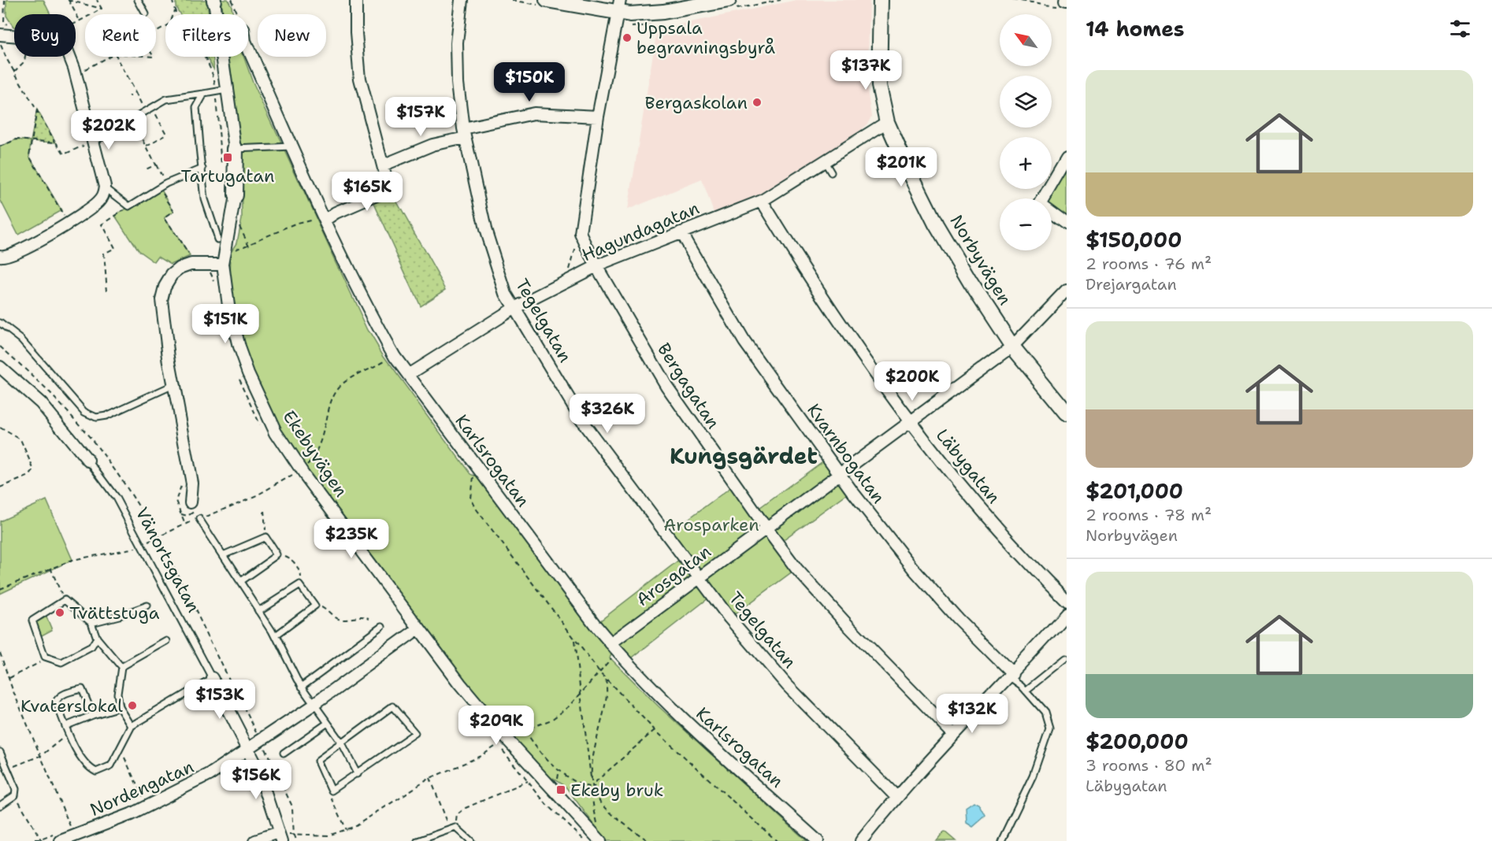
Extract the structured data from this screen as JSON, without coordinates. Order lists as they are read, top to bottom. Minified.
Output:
{"streets":{"street":["Hagundagatan","Norbyvägen","Tegelgatan","Bergagatan","Ekebyvägen","Kvarnbogatan","Karlsrogatan","Läbygatan","Arosgatan","Nordengatan"],"lane":["Vänortsgatan"]},"crossings":[["Hagundagatan","Norbyvägen"],["Hagundagatan","Tegelgatan"],["Hagundagatan","Bergagatan"],["Hagundagatan","Kvarnbogatan"],["Hagundagatan","Karlsrogatan"],["Hagundagatan","Läbygatan"],["Norbyvägen","Arosgatan"],["Tegelgatan","Arosgatan"],["Bergagatan","Arosgatan"],["Ekebyvägen","Nordengatan"],["Kvarnbogatan","Arosgatan"],["Karlsrogatan","Arosgatan"],["Läbygatan","Arosgatan"]],"districts":["Kungsgärdet"],"parks":["Arosparken"],"places":{"other":["Uppsala begravningsbyrå","Bergaskolan","Tvättstuga","Kvaterslokal"],"transit":["Tartugatan","Ekeby bruk"]},"north":"top left","page":{"heading":"14 homes","map_buttons":["+","−"],"chip":["Buy","Rent","Filters","New"],"price":["$137K","$150K","$157K","$202K","$201K","$165K","$151K","$200K","$326K","$235K","$153K","$132K","$209K","$156K"],"list":[{"name":"$150,000","note":"2 rooms · 76 m² · Drejargatan"},{"name":"$201,000","note":"2 rooms · 78 m² · Norbyvägen"},{"name":"$200,000","note":"3 rooms · 80 m² · Läbygatan"}]}}
